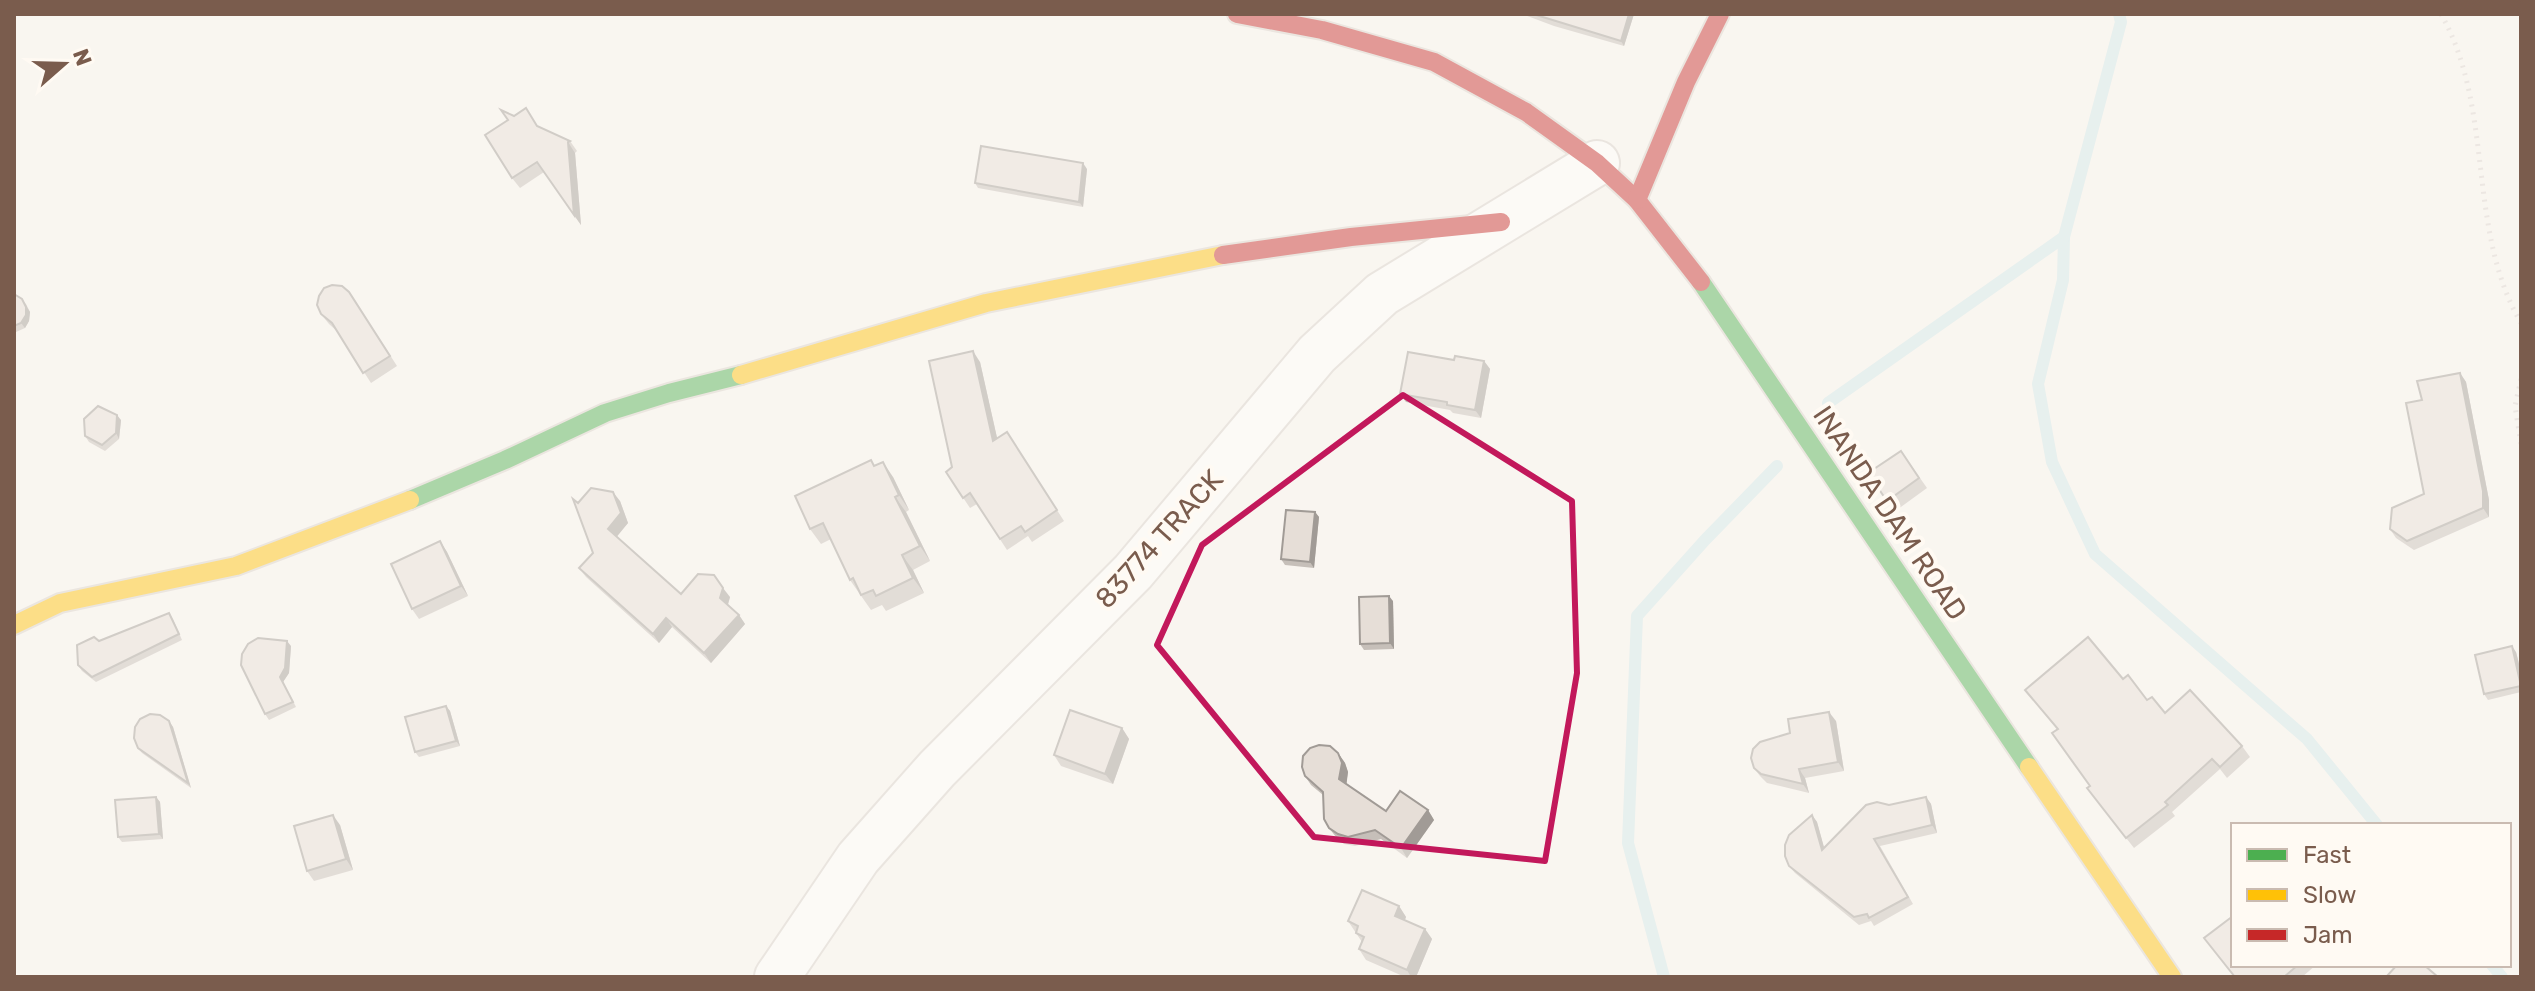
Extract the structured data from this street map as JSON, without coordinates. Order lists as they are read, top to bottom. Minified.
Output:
{"streets":{"street":["INANDA DAM ROAD","83774 TRACK"]},"crossings":[["INANDA DAM ROAD","83774 TRACK"]],"legend":["Fast","Slow","Jam"],"north":"right"}
